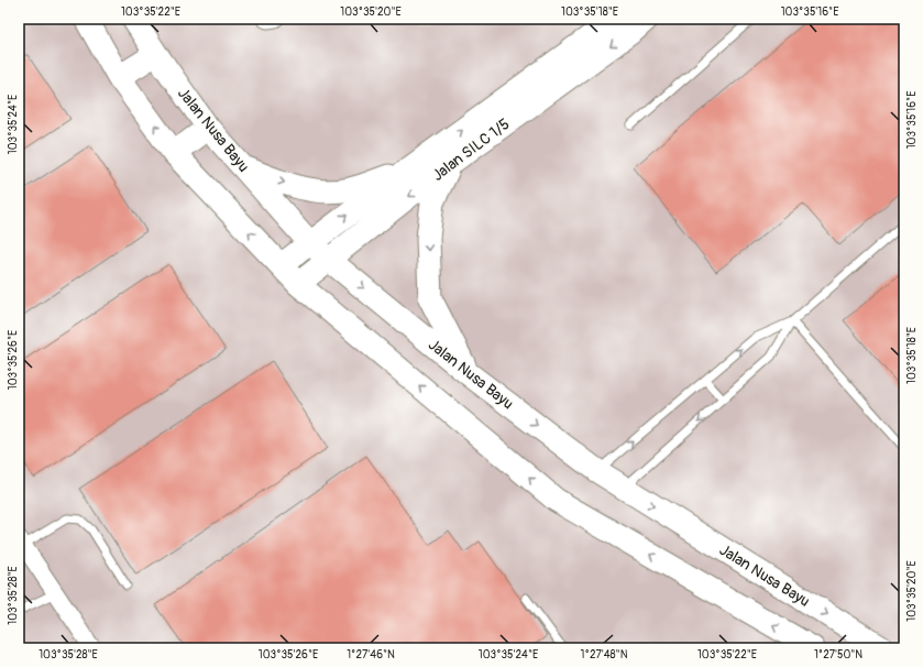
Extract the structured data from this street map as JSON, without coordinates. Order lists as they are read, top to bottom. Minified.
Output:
{"streets":{"main road":["Jalan Nusa Bayu","Jalan SILC 1/5"]},"crossings":[["Jalan Nusa Bayu","Jalan SILC 1/5"]],"coordinates":["103°35'22\"E","103°35'20\"E","103°35'18\"E","103°35'16\"E","103°35'24\"E","103°35'26\"E","103°35'28\"E","1°27'46\"N","1°27'48\"N","1°27'50\"N"]}
